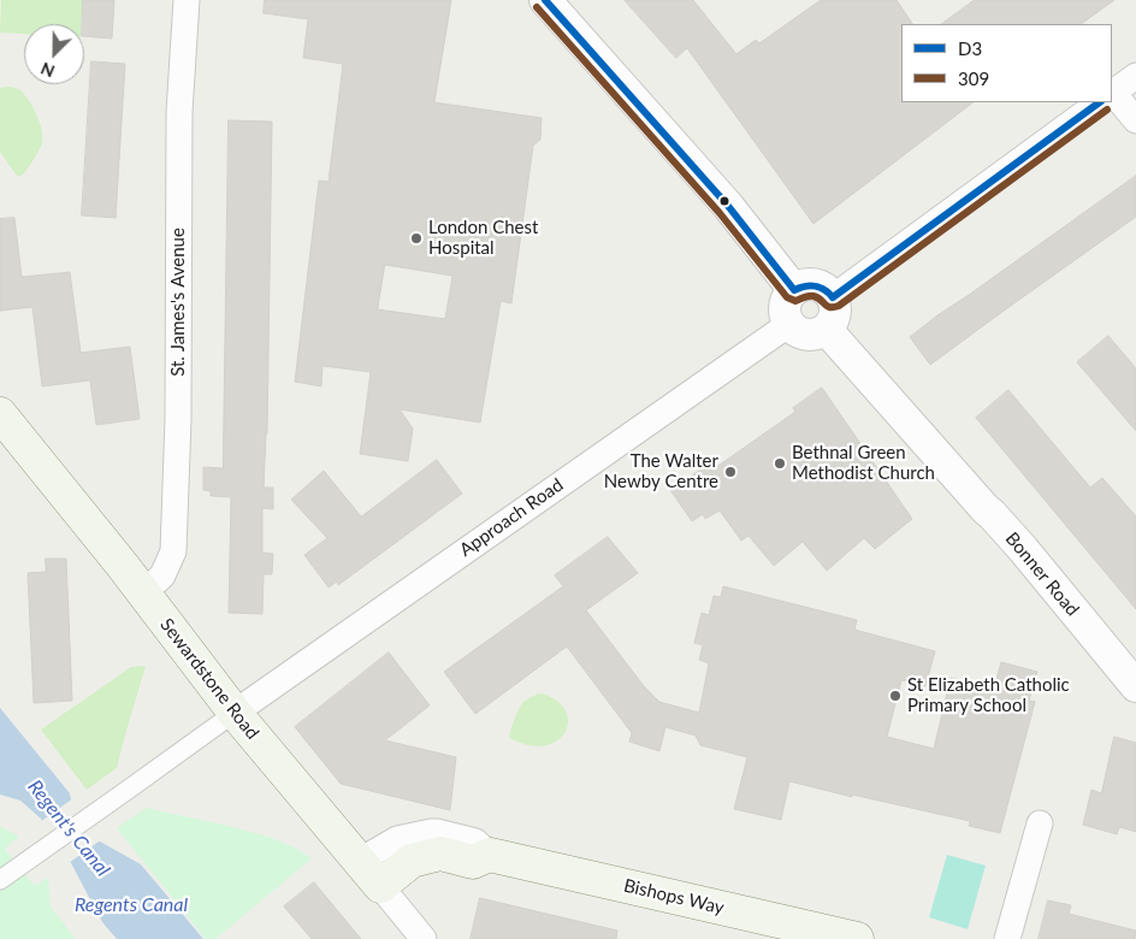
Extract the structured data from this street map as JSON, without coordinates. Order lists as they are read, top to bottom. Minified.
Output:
{"streets":{"main road":["Sewardstone Road","Bishops Way"],"street":["St. James's Avenue","Approach Road","Bonner Road"]},"crossings":[["St. James's Avenue","Sewardstone Road"],["Approach Road","Bonner Road"],["Approach Road","Sewardstone Road"],["Sewardstone Road","Bishops Way"]],"water":["Regent's Canal","Regents Canal"],"places":["London Chest Hospital","Bethnal Green Methodist Church","The Walter Newby Centre","St Elizabeth Catholic Primary School"],"lines":["transit line D3","transit line 309"],"legend":["D3","309"],"north":"bottom left"}
